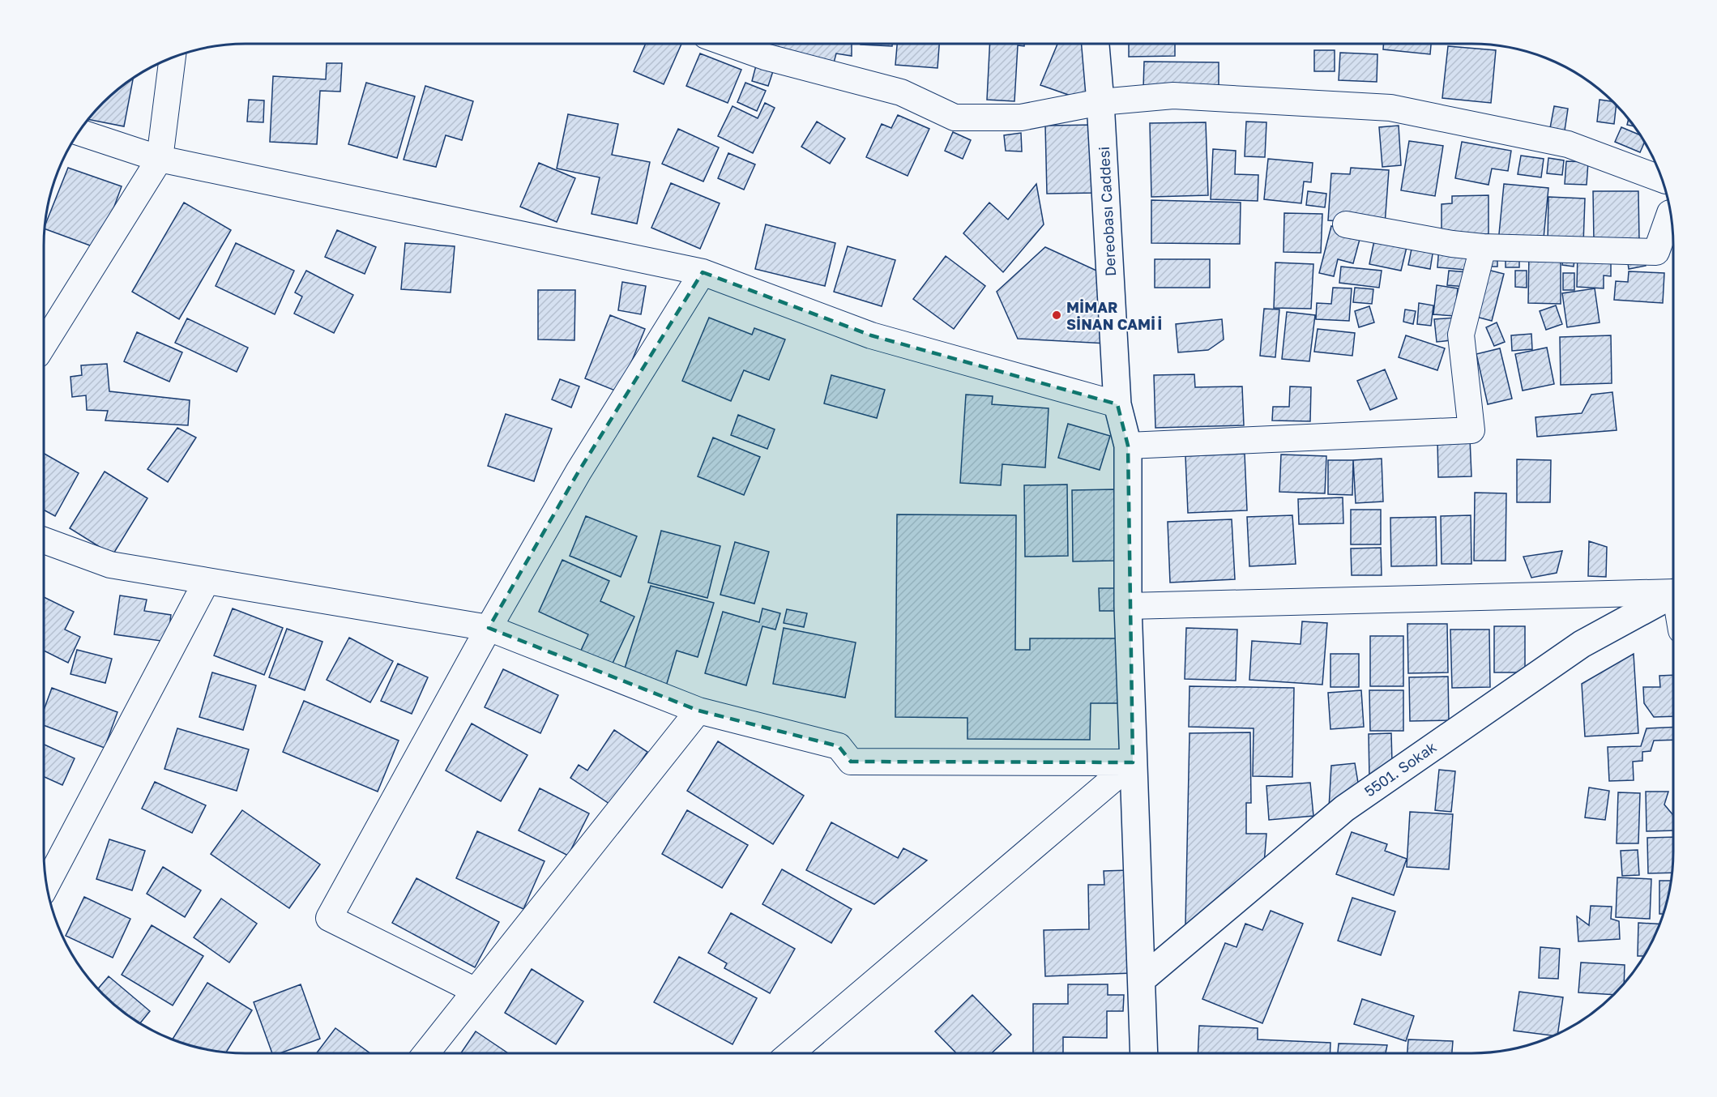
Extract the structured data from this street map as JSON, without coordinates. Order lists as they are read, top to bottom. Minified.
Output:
{"streets":{"street":["Dereobası Caddesi","5501. Sokak"]},"crossings":[["Dereobası Caddesi","5501. Sokak"]],"places":["MİMAR SİNAN CAMİİ"]}
